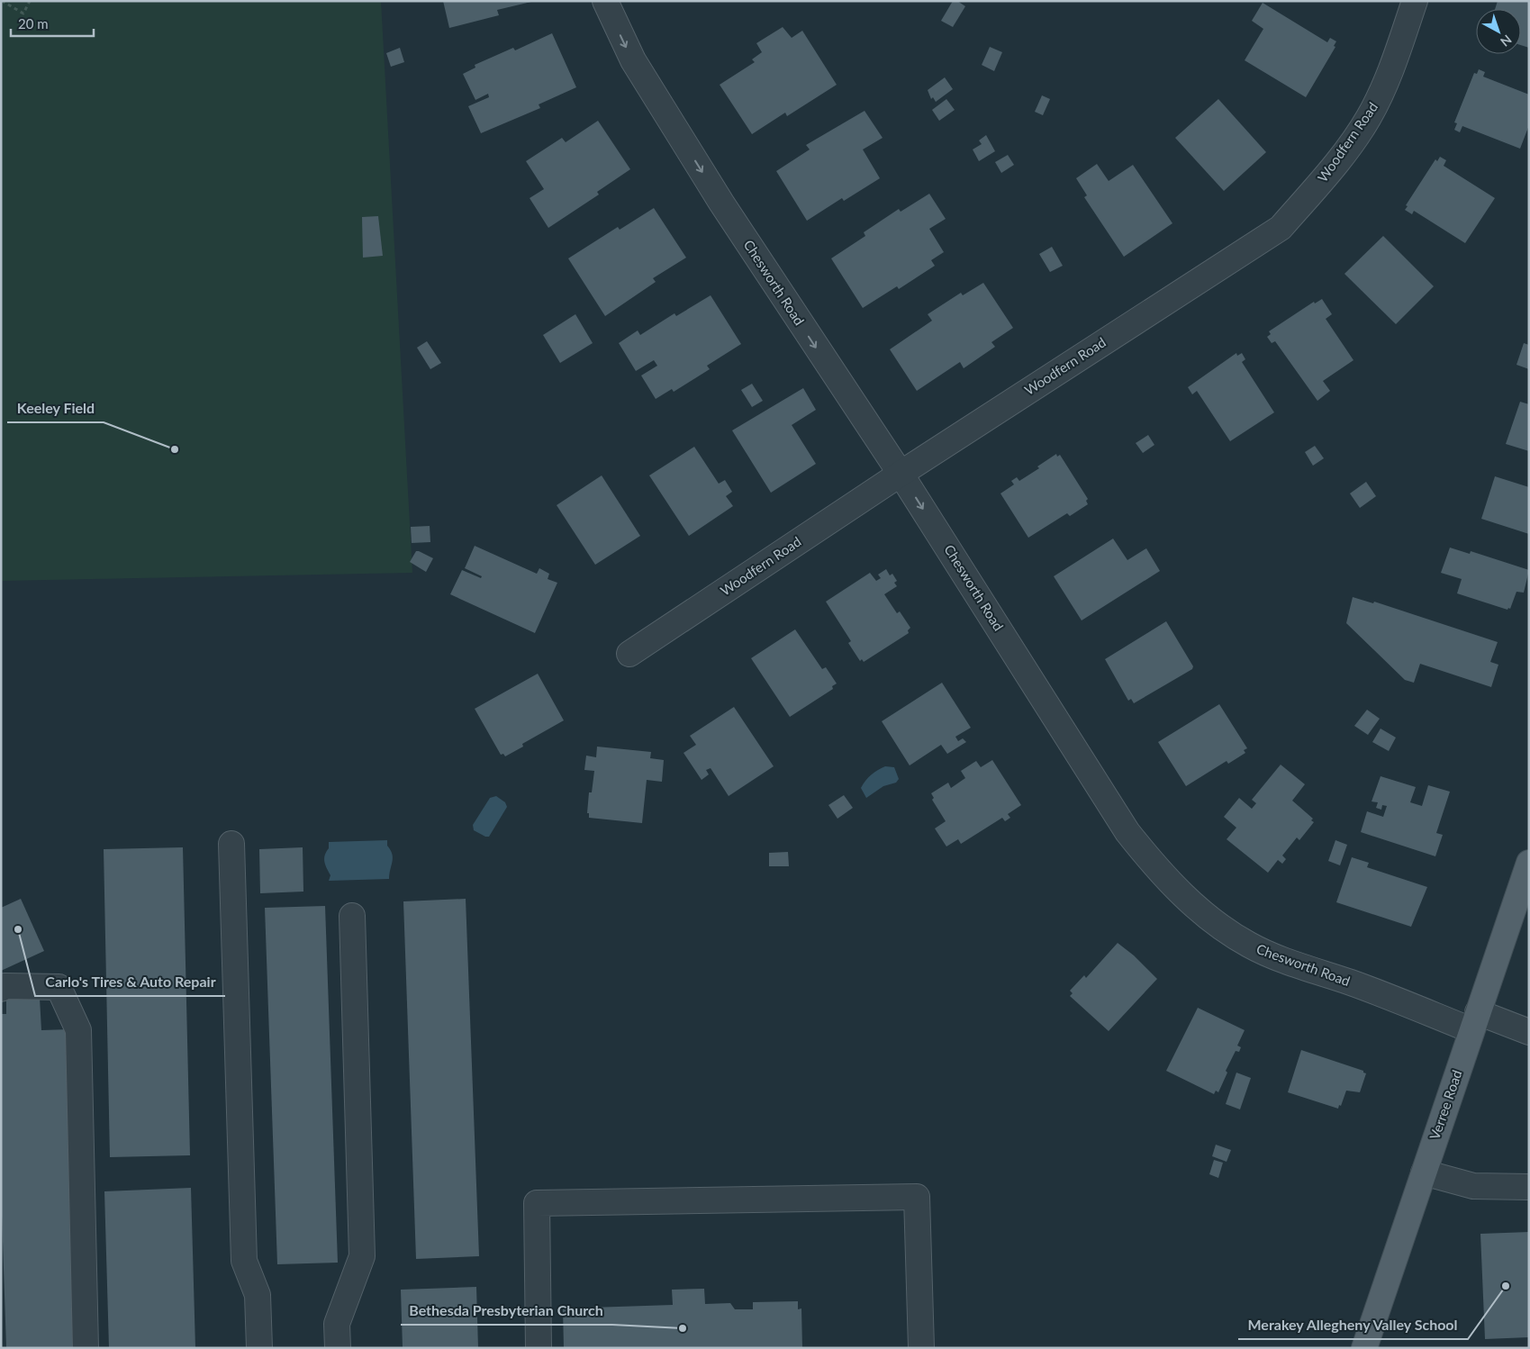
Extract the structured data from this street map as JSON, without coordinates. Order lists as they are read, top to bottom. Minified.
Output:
{"streets":{"main road":["Verree Road"],"street":["Woodfern Road","Chesworth Road"]},"crossings":[["Woodfern Road","Chesworth Road"],["Chesworth Road","Verree Road"]],"one_way":["Chesworth Road"],"places":["Keeley Field","Carlo's Tires & Auto Repair","Merakey Allegheny Valley School","Bethesda Presbyterian Church"],"scale_bar":"20 m","north":"bottom right"}
